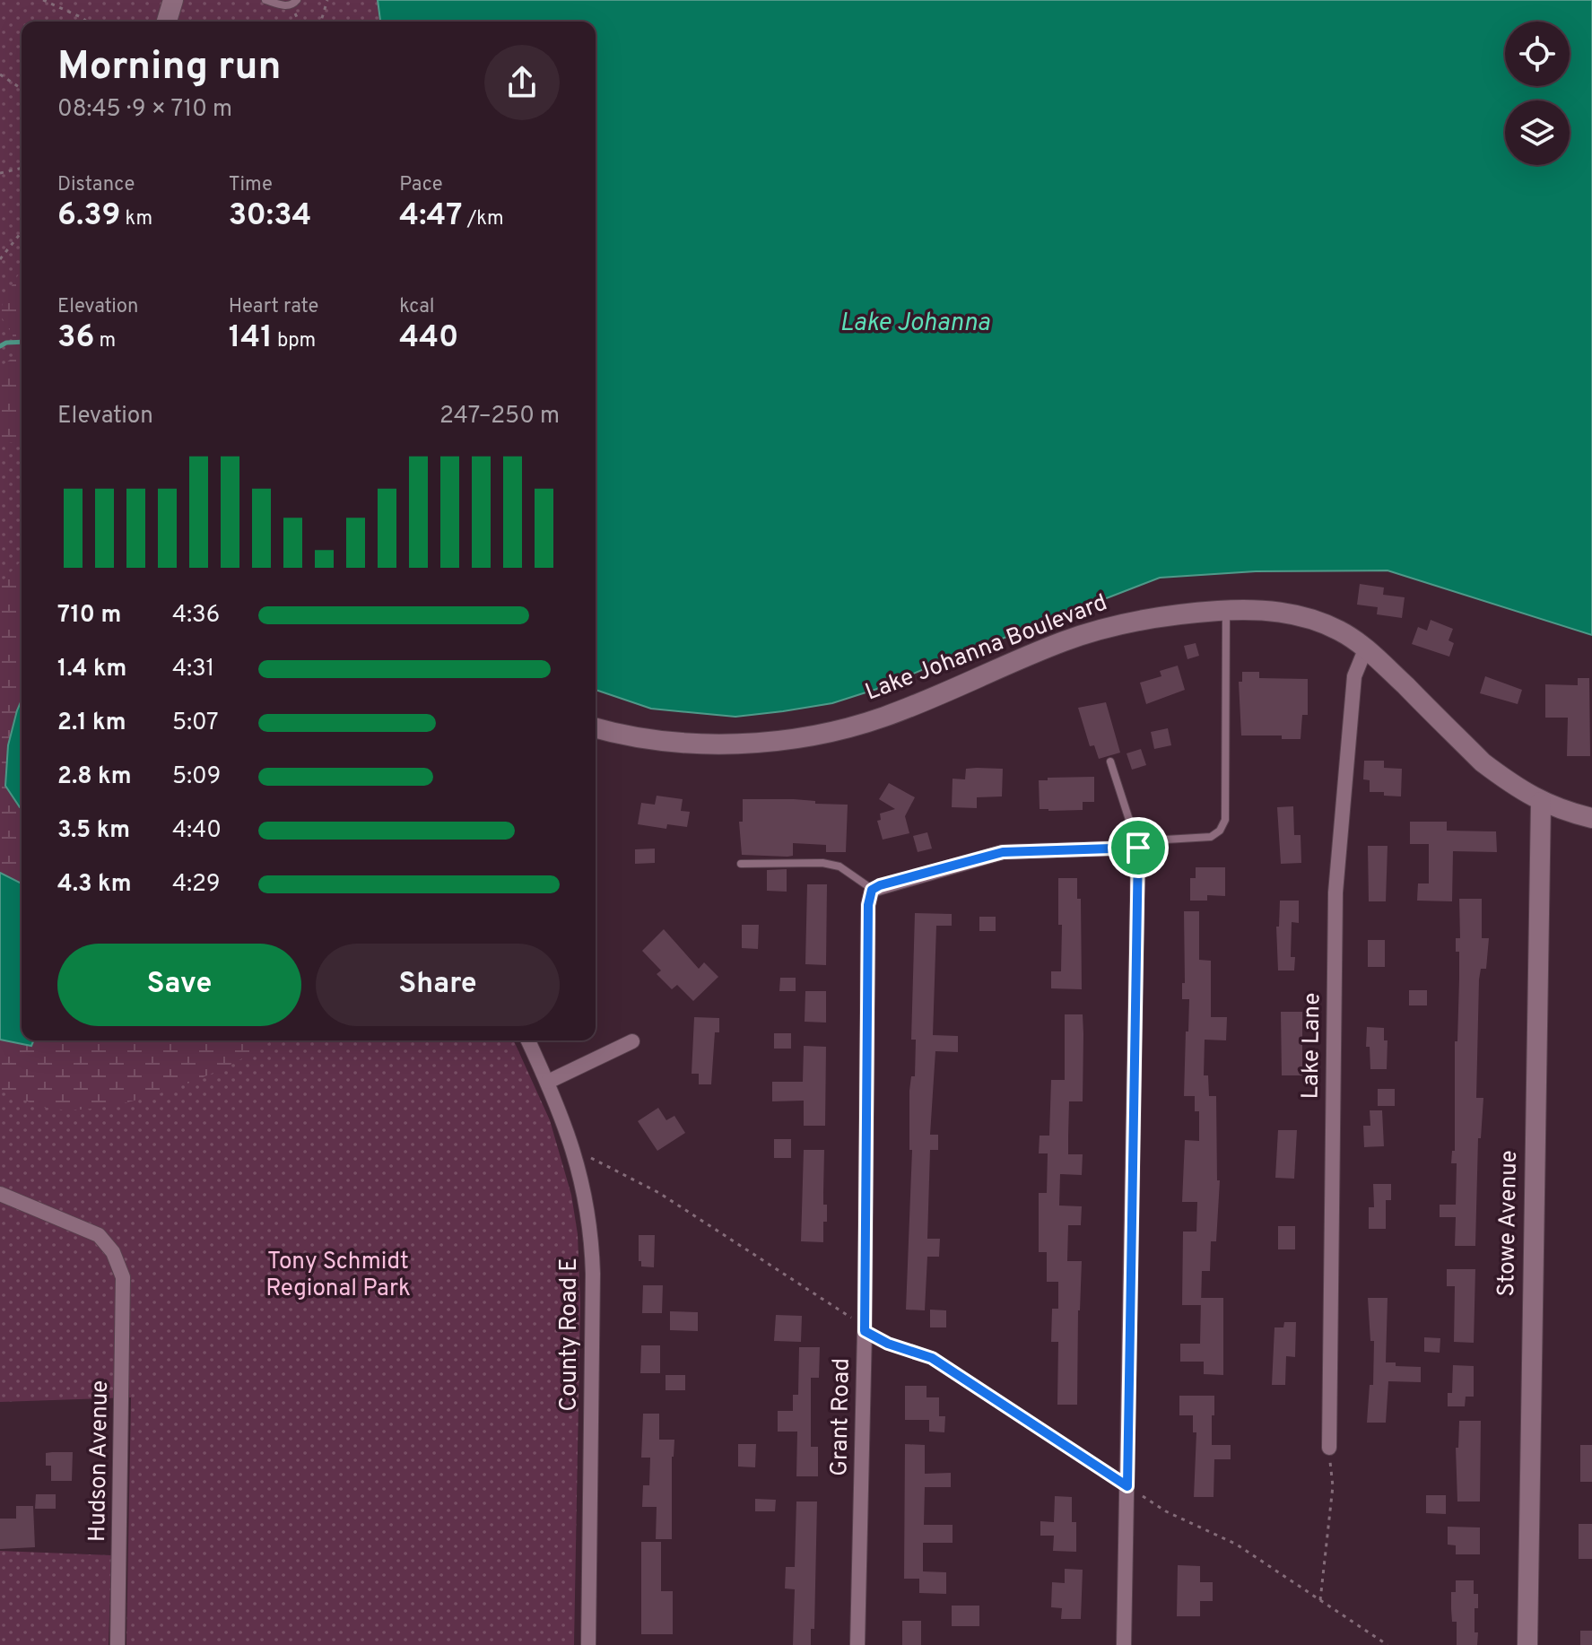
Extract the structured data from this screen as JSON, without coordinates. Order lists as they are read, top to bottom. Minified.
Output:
{"streets":{"street":["Lake Johanna Boulevard","Lake Lane","Stowe Avenue","County Road E","Grant Road","Hudson Avenue"]},"crossings":[["Lake Johanna Boulevard","Lake Lane"],["Lake Johanna Boulevard","Stowe Avenue"]],"water":["Lake Johanna"],"parks":["Tony Schmidt Regional Park"],"page":{"heading":["Morning run","08:45 · 9 × 710 m"],"stats":[["Distance","6.39 km"],["Time","30:34"],["Pace","4:47 /km"],["Elevation","36 m"],["Heart rate","141 bpm"],["kcal","440"]],"chart":["Elevation","247–250 m"],"list":[{"name":"710 m","note":"4:36"},{"name":"1.4 km","note":"4:31"},{"name":"2.1 km","note":"5:07"},{"name":"2.8 km","note":"5:09"},{"name":"3.5 km","note":"4:40"},{"name":"4.3 km","note":"4:29"}],"buttons":["Save","Share"]}}
